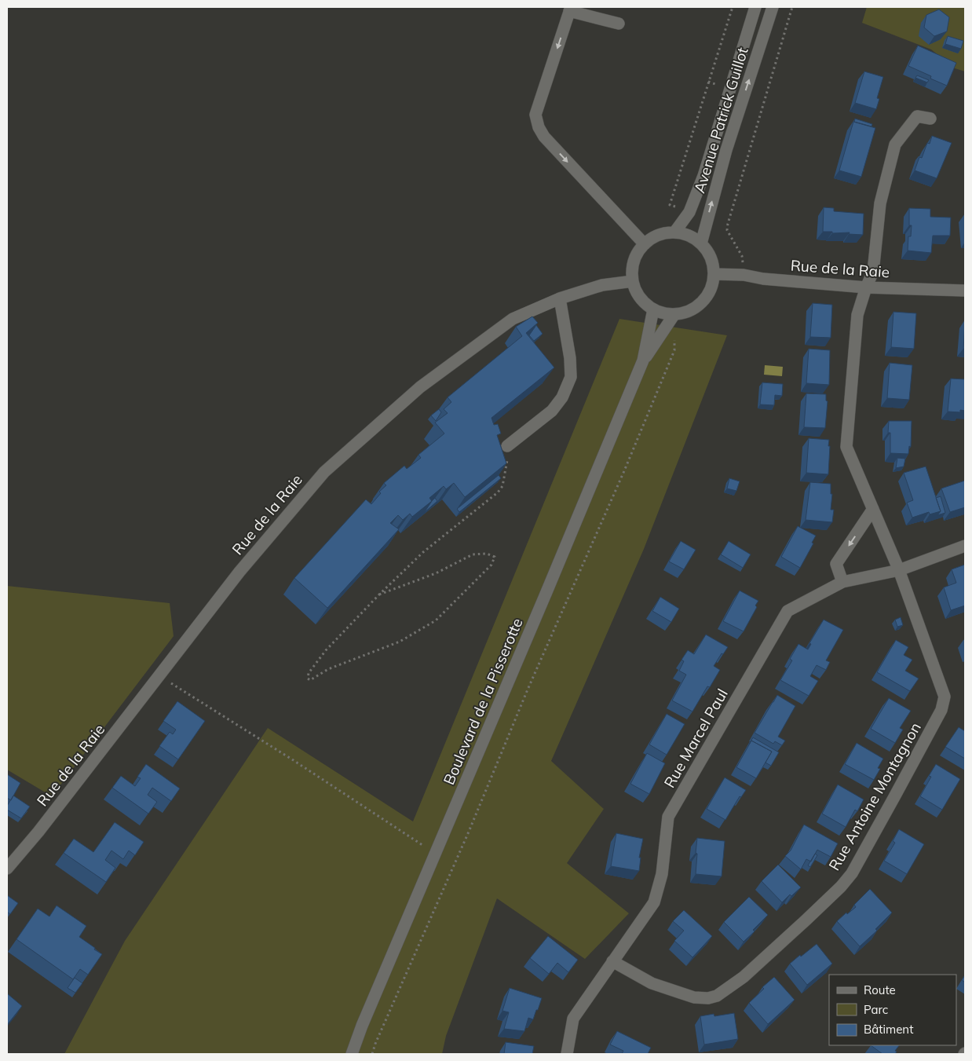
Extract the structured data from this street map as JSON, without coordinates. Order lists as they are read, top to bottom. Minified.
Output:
{"streets":{"street":["Avenue Patrick Guillot","Rue de la Raie","Boulevard de la Pisserotte","Rue Marcel Paul","Rue Antoine Montagnon"]},"crossings":[["Avenue Patrick Guillot","Rue de la Raie"],["Avenue Patrick Guillot","Boulevard de la Pisserotte"],["Rue de la Raie","Boulevard de la Pisserotte"],["Rue de la Raie","Rue Antoine Montagnon"],["Rue Marcel Paul","Rue Antoine Montagnon"]],"legend":["Route","Parc","Bâtiment"]}
